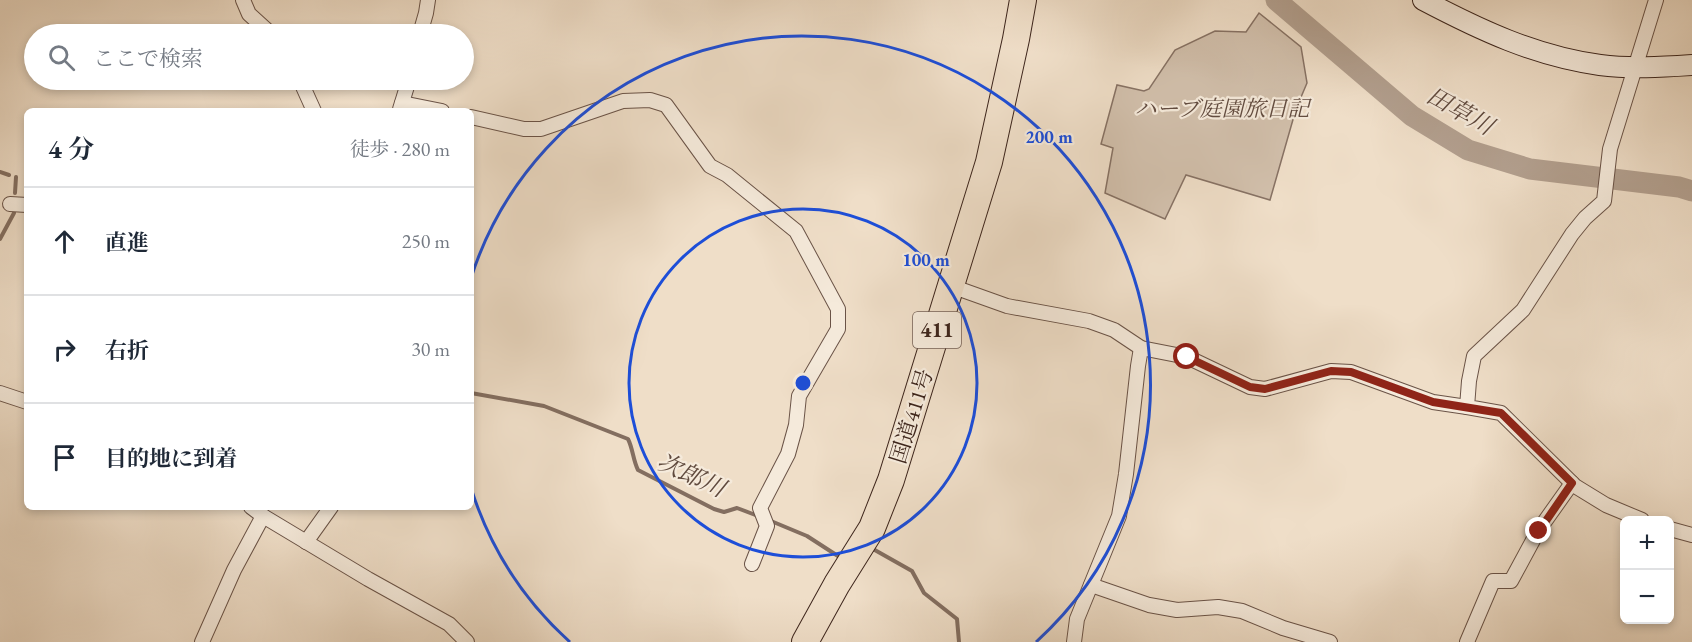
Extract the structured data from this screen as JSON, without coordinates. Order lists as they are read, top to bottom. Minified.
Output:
{"streets":{"highway":["411","国道411号"]},"water":["田草川","次郎川"],"parks":["ハーブ庭園旅日記"],"page":{"search":"ここで検索","heading":["4 分","徒歩 · 280 m"],"list":[["直進","250 m"],["右折","30 m"],"目的地に到着"],"map_buttons":["+","−"]},"rings":["200 m","100 m"]}
